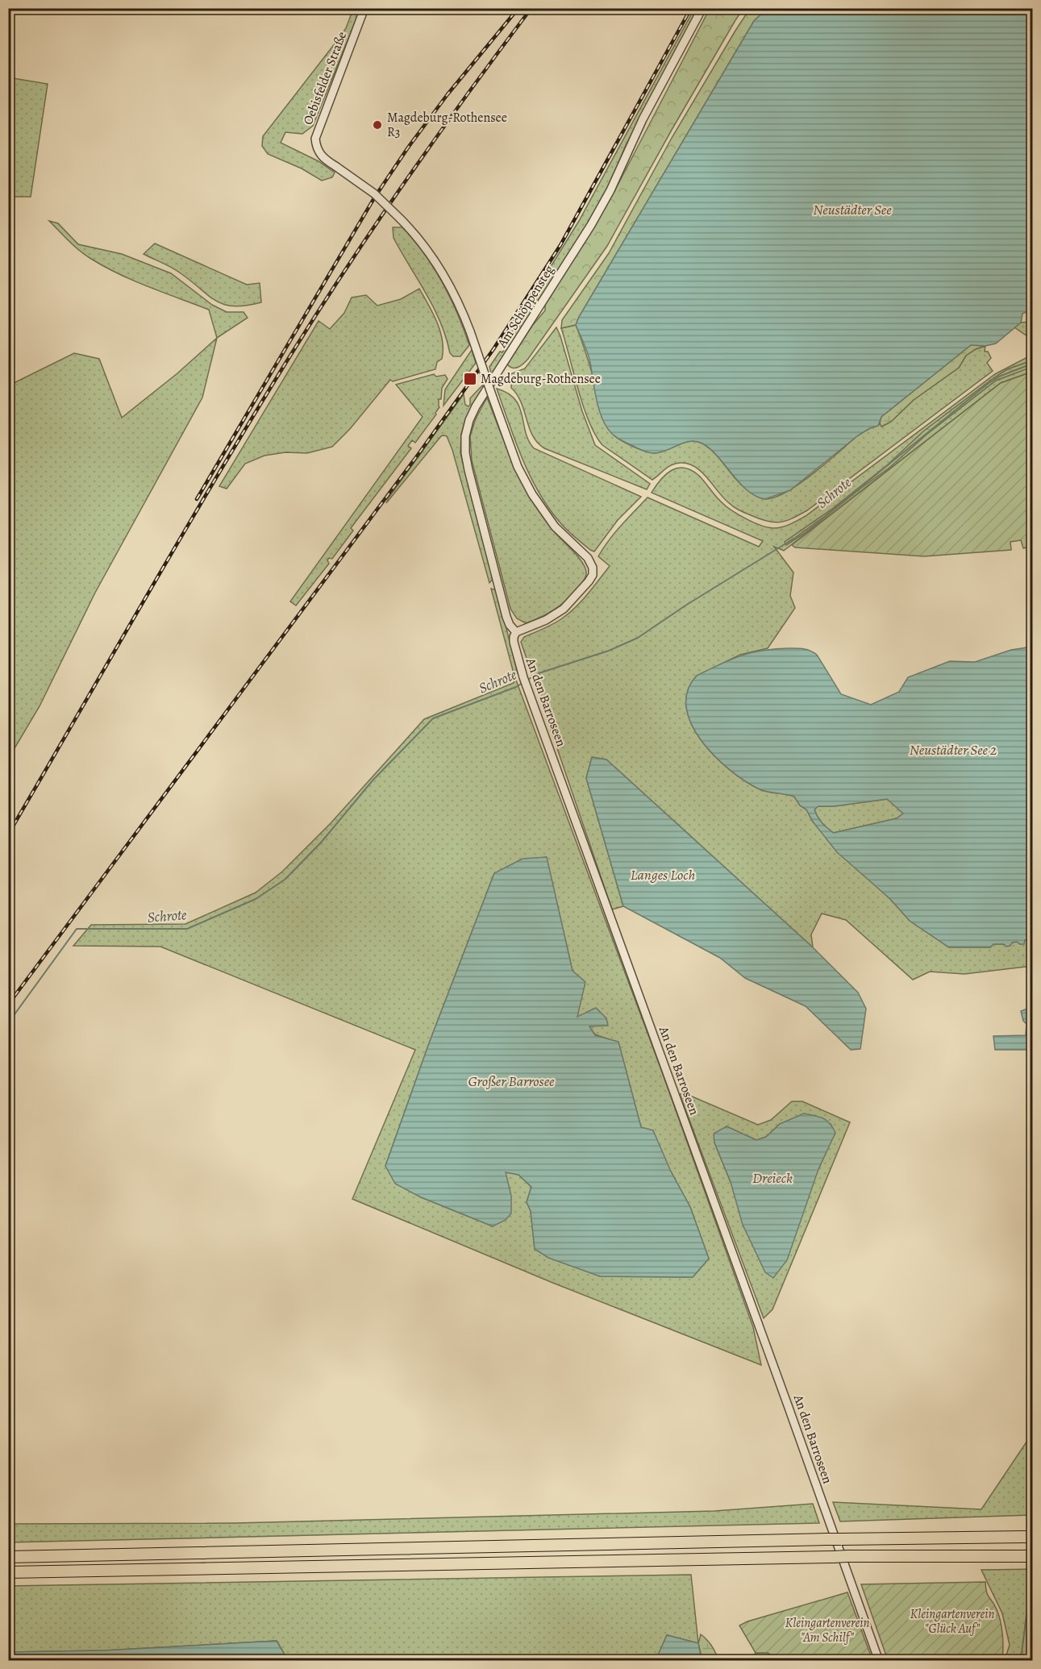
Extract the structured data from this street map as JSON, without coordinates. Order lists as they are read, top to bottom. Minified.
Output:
{"streets":{"street":["Oebisfelder Straße","Am Schöppensteg","An den Barroseen"]},"crossings":[["Oebisfelder Straße","Am Schöppensteg"],["Oebisfelder Straße","An den Barroseen"],["Am Schöppensteg","An den Barroseen"]],"water":["Neustädter See","Schrote","Neustädter See 2","Langes Loch","Großer Barrosee","Dreieck"],"parks":["Kleingartenverein \"Glück Auf\"","Kleingartenverein \"Am Schilf\""],"places":{"other":["Magdeburg-Rothensee R3"],"transit":["Magdeburg-Rothensee"]}}
